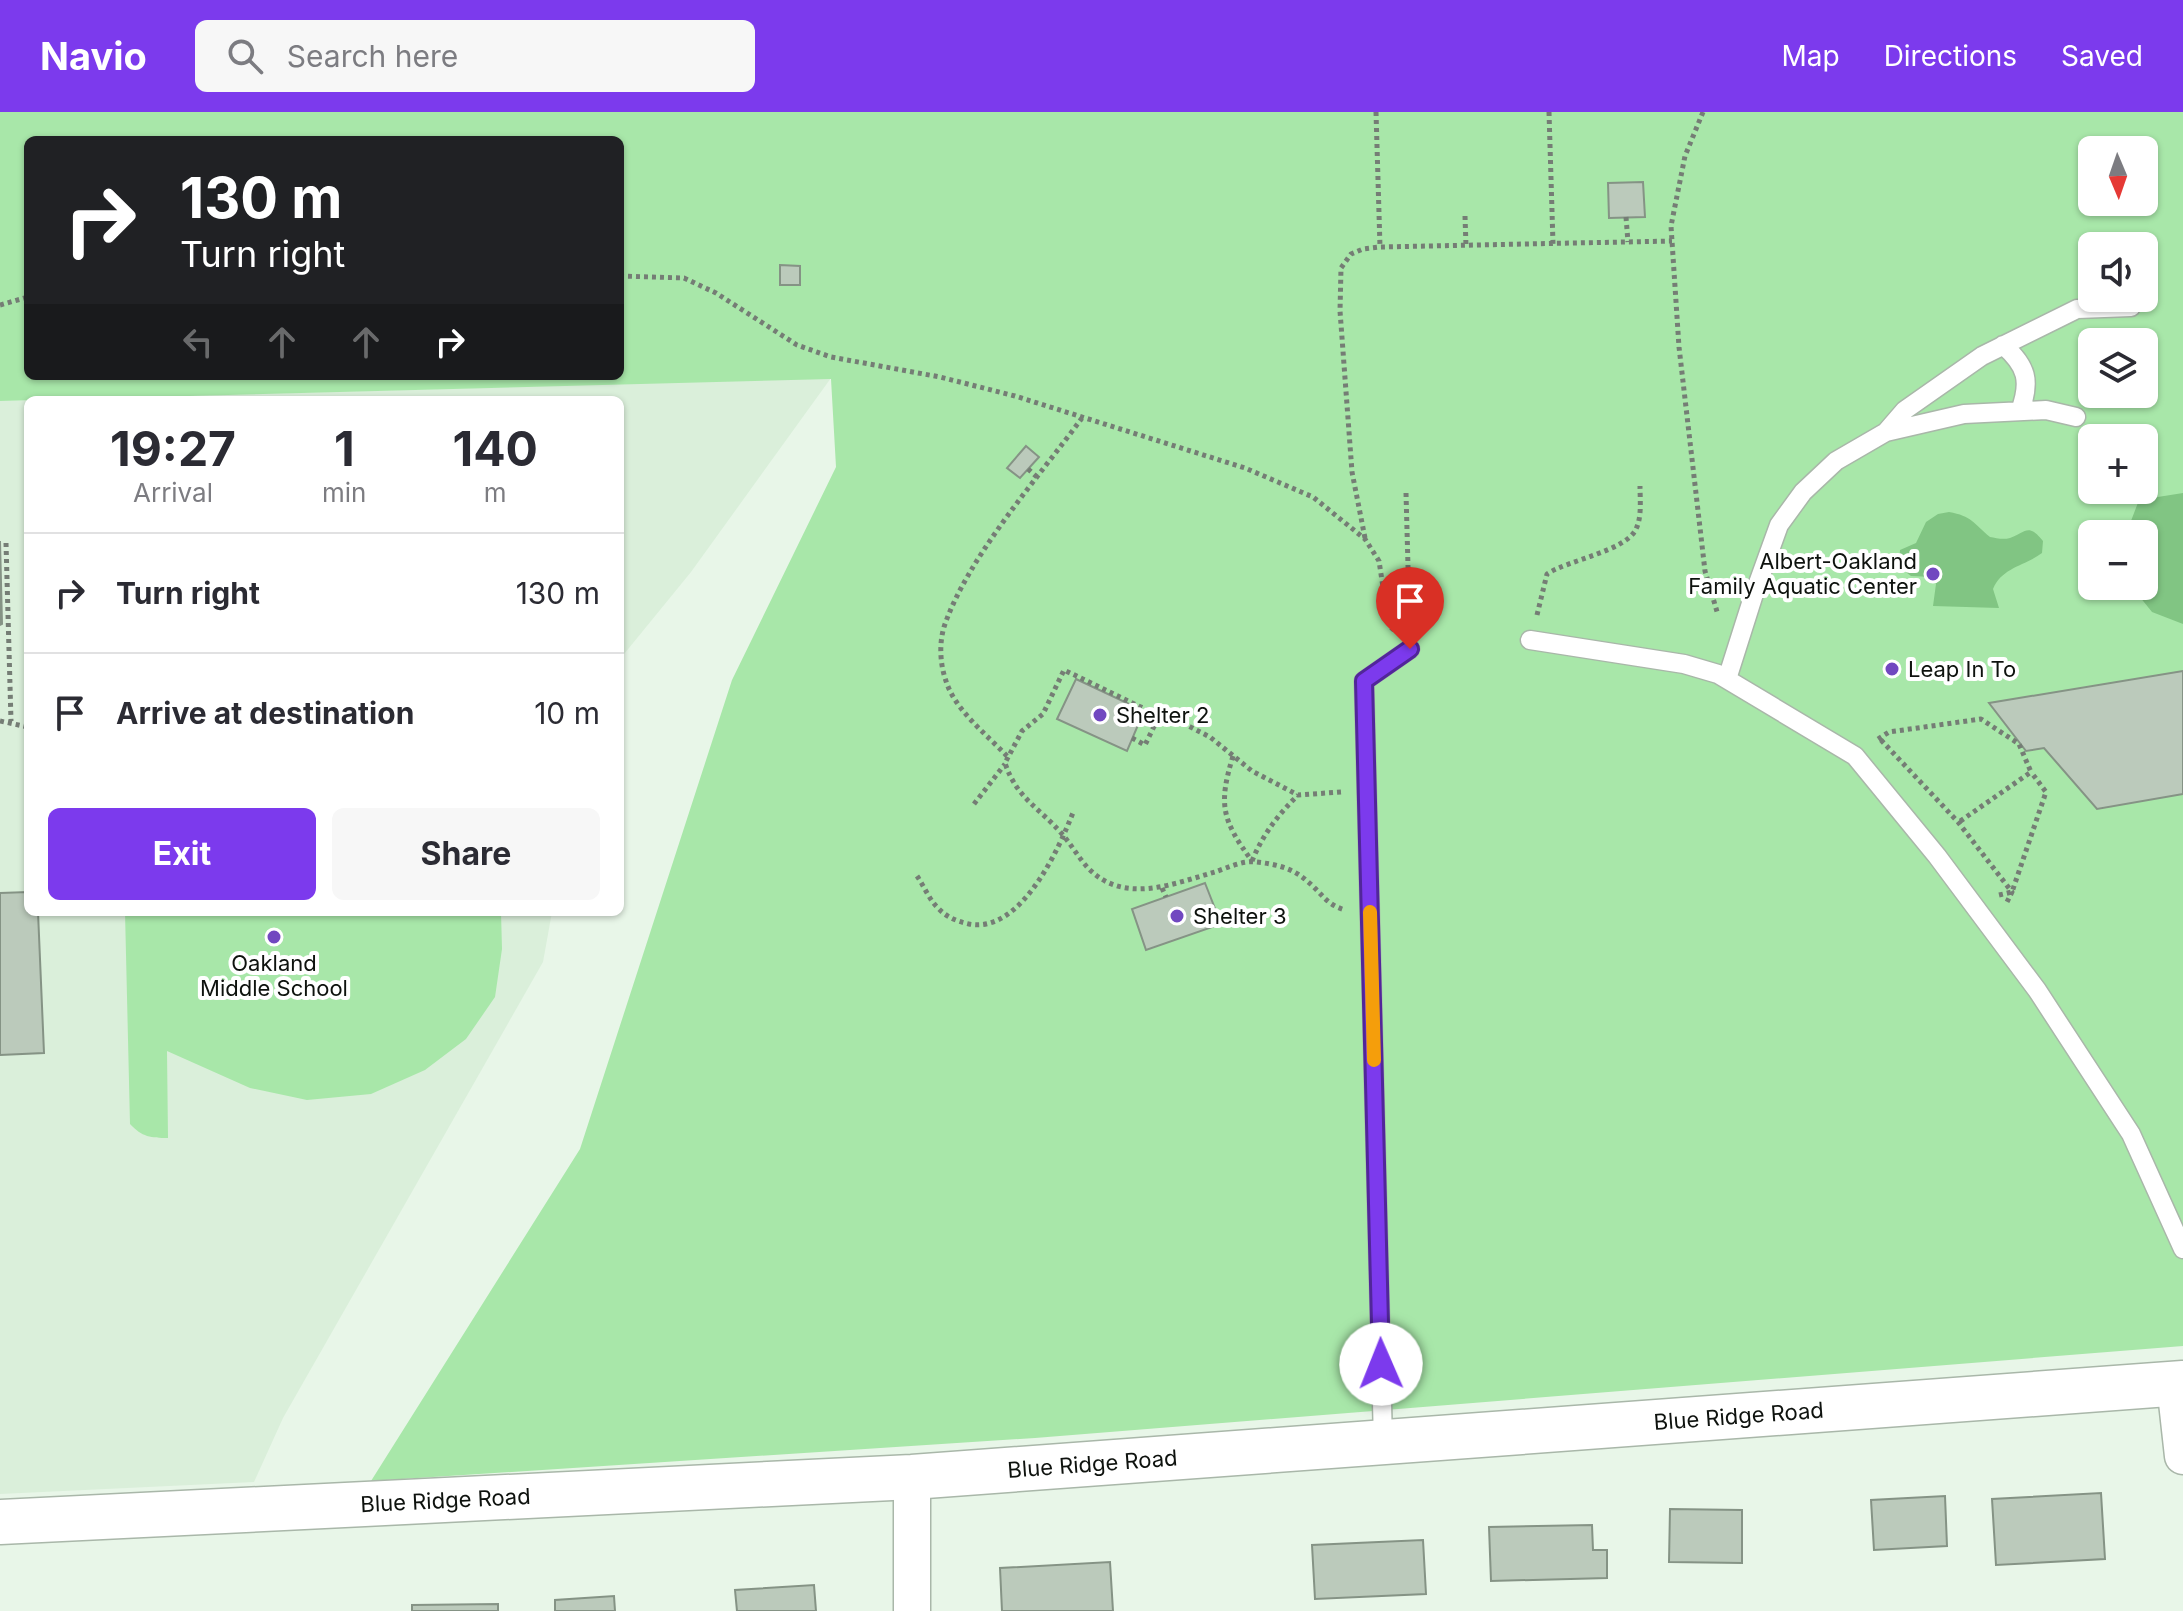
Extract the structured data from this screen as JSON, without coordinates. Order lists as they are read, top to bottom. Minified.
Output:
{"streets":{"street":["Blue Ridge Road"]},"places":["Albert-Oakland Family Aquatic Center","Leap In To","Shelter 2","Shelter 3","Oakland Middle School"],"north":"bottom","page":{"header":"Navio","search":"Search here","nav":["Map","Directions","Saved"],"map_buttons":["+","−"],"turn":["130 m","Turn right"],"eta":["19:27","Arrival","1","min","140","m"],"list":[{"name":"Turn right","value":"130 m"},{"name":"Arrive at destination","value":"10 m"}],"buttons":["Exit","Share"]}}
